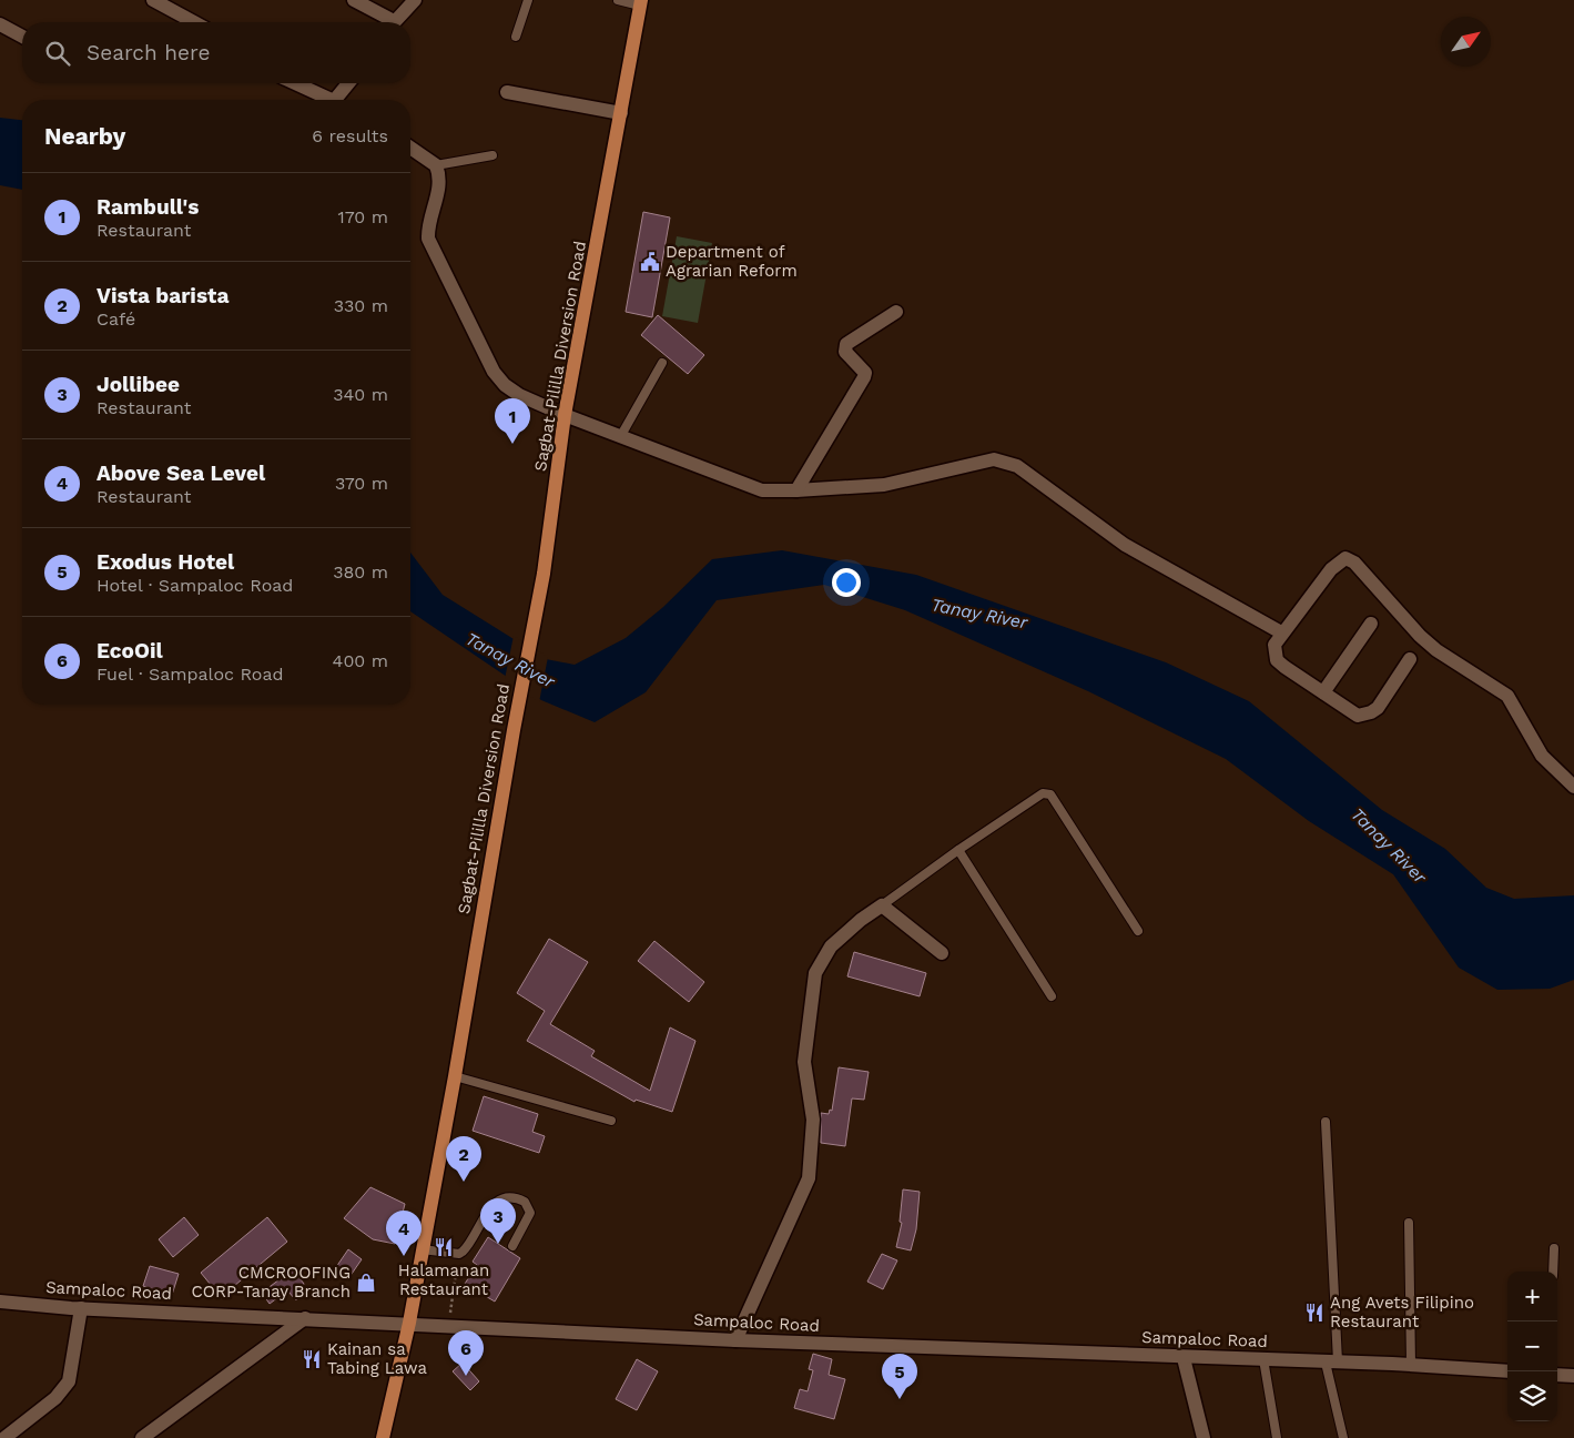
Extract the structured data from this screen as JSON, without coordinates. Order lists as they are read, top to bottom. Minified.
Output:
{"streets":{"main road":["Sagbat-Pililla Diversion Road"],"street":["Sampaloc Road"]},"crossings":[["Sagbat-Pililla Diversion Road","Sampaloc Road"]],"water":["Tanay River"],"places":{"public building":["Department of Agrarian Reform"],"restaurant":["Halamanan Restaurant","Ang Avets Filipino Restaurant","Kainan sa Tabing Lawa"],"shop":["CMCROOFING CORP-Tanay Branch"]},"north":"top right","page":{"search":"Search here","heading":["Nearby","6 results"],"list":[{"mark":"1","name":"Rambull's","note":"Restaurant","value":"170 m"},{"mark":"2","name":"Vista barista","note":"Café","value":"330 m"},{"mark":"3","name":"Jollibee","note":"Restaurant","value":"340 m"},{"mark":"4","name":"Above Sea Level","note":"Restaurant","value":"370 m"},{"mark":"5","name":"Exodus Hotel","note":"Hotel · Sampaloc Road","value":"380 m"},{"mark":"6","name":"EcoOil","note":"Fuel · Sampaloc Road","value":"400 m"}],"pins":["1","2","3","4","6","5"],"map_buttons":["+","−"]}}
